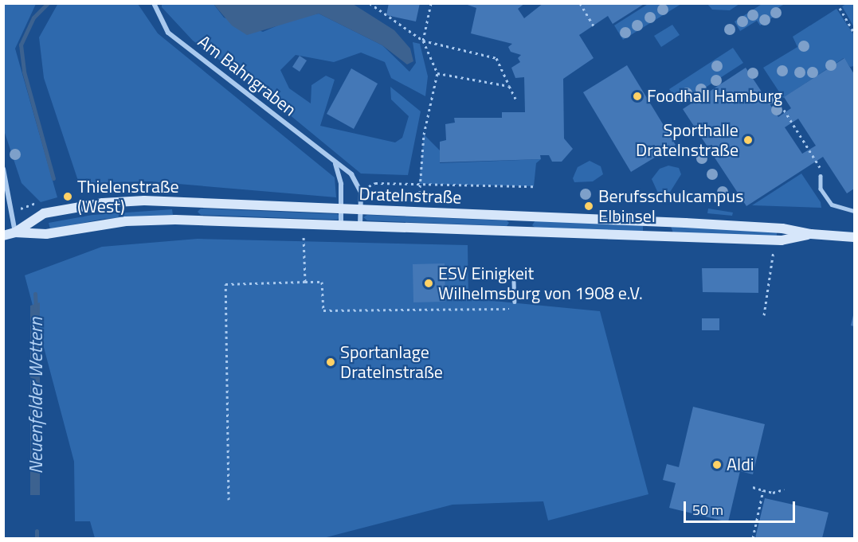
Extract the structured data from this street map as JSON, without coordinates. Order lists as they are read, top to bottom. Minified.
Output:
{"streets":{"main road":["Dratelnstraße"],"street":["Am Bahngraben"]},"water":["Neuenfelder Wettern"],"places":["Foodhall Hamburg","Sporthalle Dratelnstraße","Thielenstraße (West)","Berufsschulcampus Elbinsel","ESV Einigkeit Wilhelmsburg von 1908 e.V.","Sportanlage Dratelnstraße","Aldi"],"scale_bar":"50 m"}
